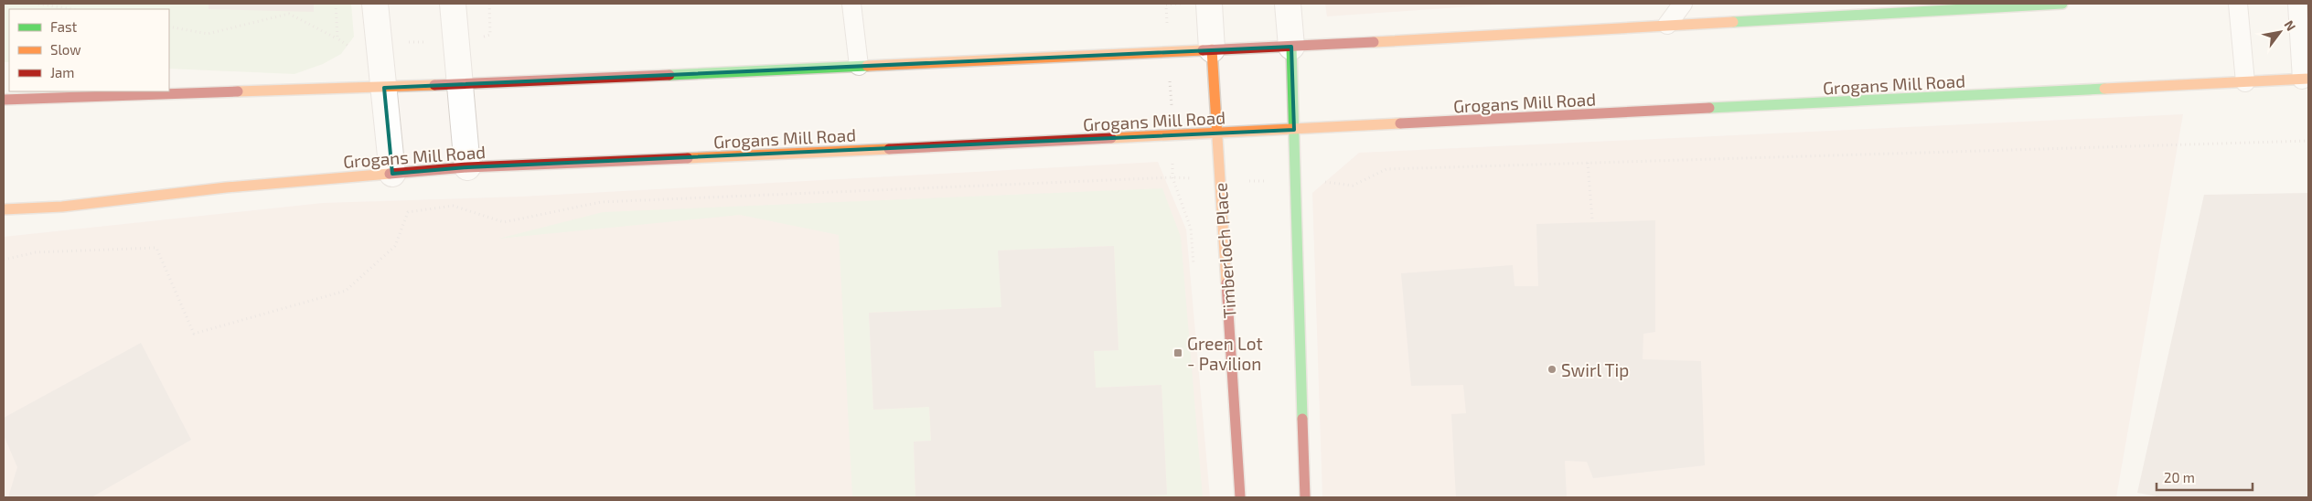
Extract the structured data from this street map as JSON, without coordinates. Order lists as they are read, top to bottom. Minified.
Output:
{"streets":{"main road":["Grogans Mill Road","Timberloch Place"]},"crossings":[["Grogans Mill Road","Timberloch Place"]],"places":{"transit":["Green Lot - Pavilion"],"other":["Swirl Tip"]},"legend":["Fast","Slow","Jam"],"scale_bar":"20 m","north":"top right"}
